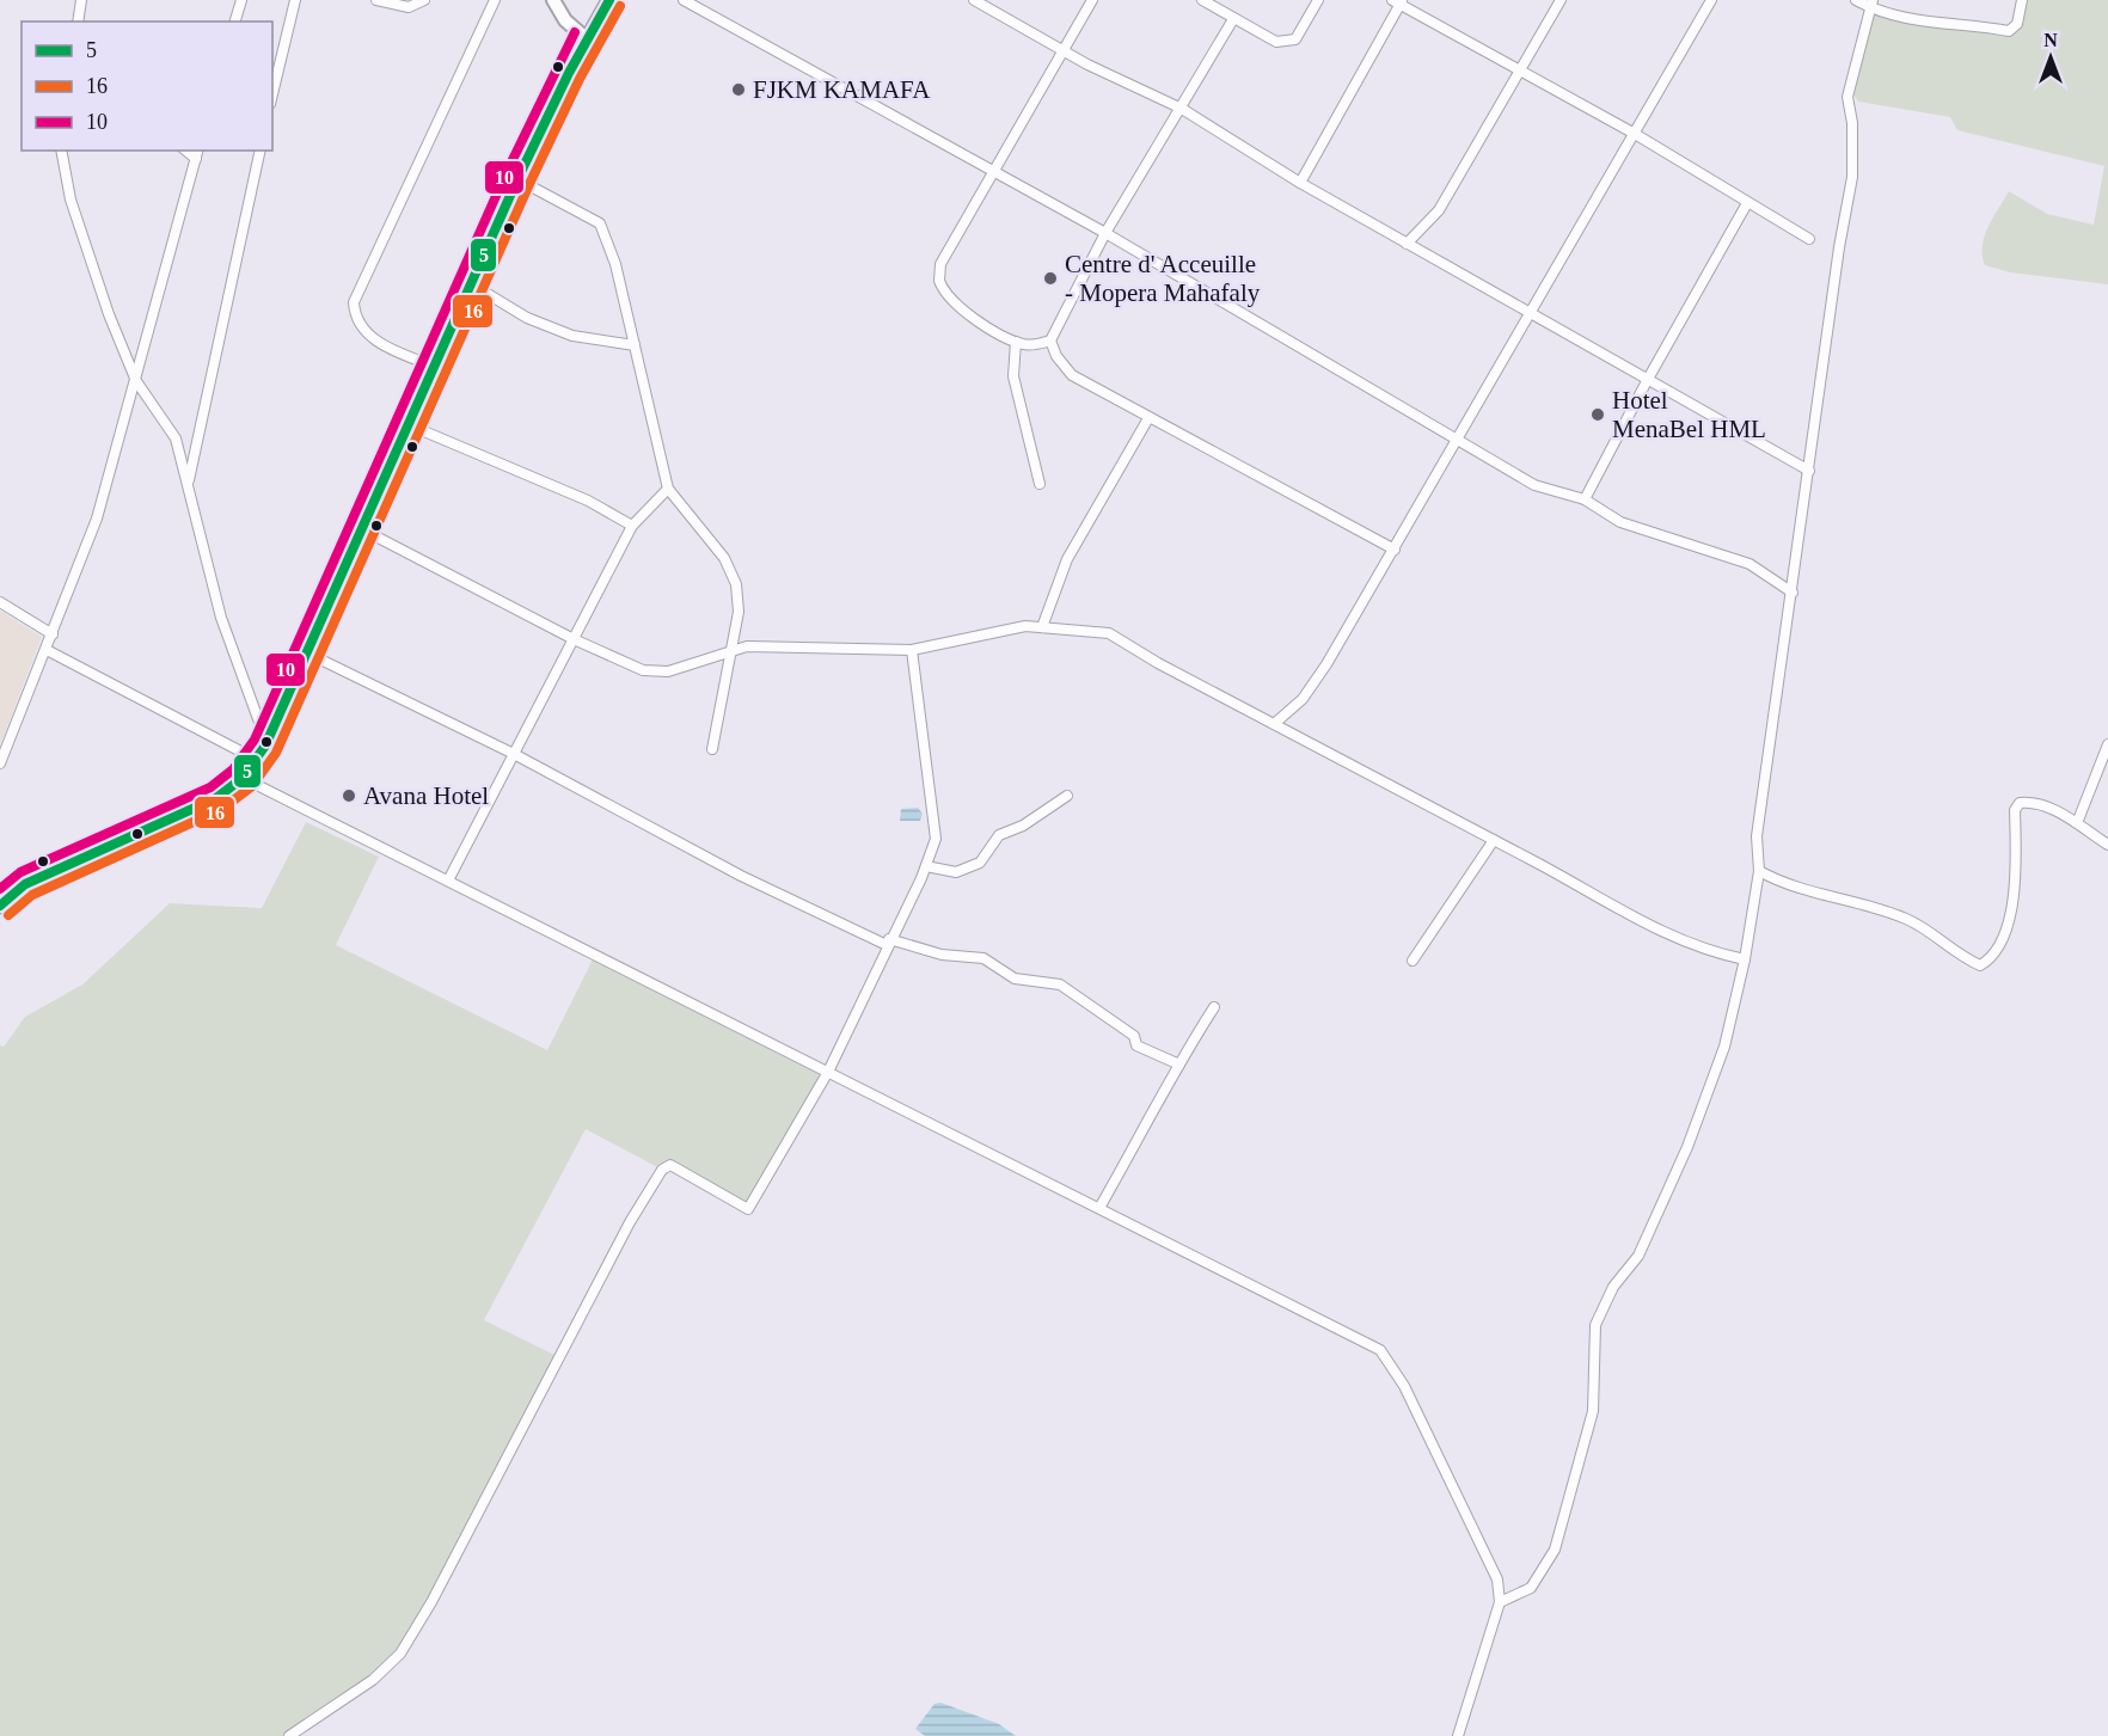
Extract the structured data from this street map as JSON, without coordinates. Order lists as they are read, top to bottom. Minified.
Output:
{"places":["FJKM KAMAFA","Centre d' Acceuille - Mopera Mahafaly","Hotel MenaBel HML","Avana Hotel"],"lines":["transit line 5","transit line 16","transit line 10"],"legend":["5","16","10"],"north":"top"}
